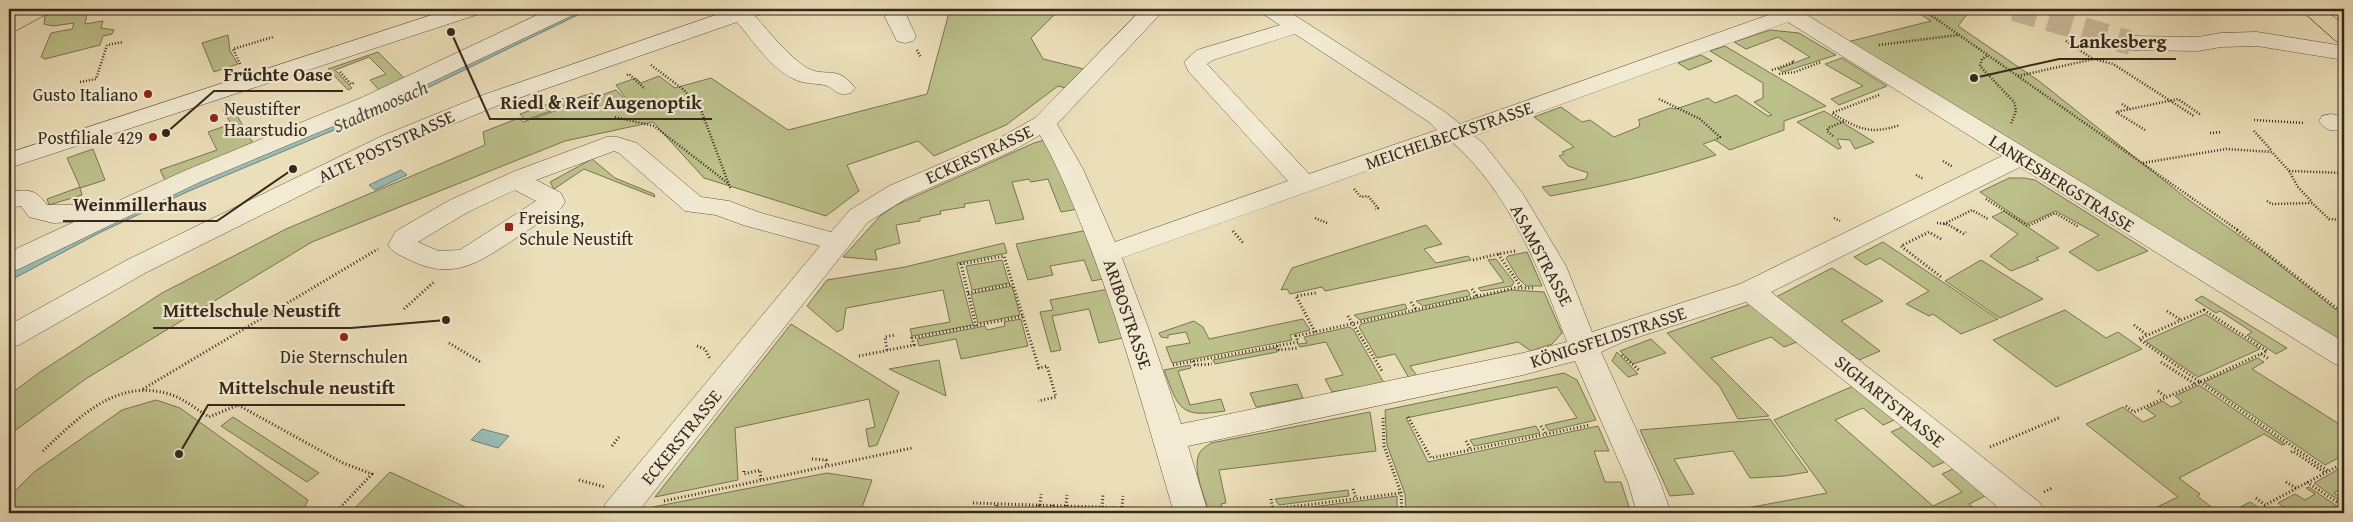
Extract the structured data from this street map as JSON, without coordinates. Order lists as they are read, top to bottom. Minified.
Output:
{"streets":{"street":["MEICHELBECKSTRASSE","ALTE POSTSTRASSE","ECKERSTRASSE","LANKESBERGSTRASSE","ASAMSTRASSE","ARIBOSTRASSE","KÖNIGSFELDSTRASSE","SIGHARTSTRASSE"]},"crossings":[["MEICHELBECKSTRASSE","LANKESBERGSTRASSE"],["MEICHELBECKSTRASSE","ASAMSTRASSE"],["MEICHELBECKSTRASSE","ARIBOSTRASSE"],["ECKERSTRASSE","ARIBOSTRASSE"],["LANKESBERGSTRASSE","KÖNIGSFELDSTRASSE"],["ASAMSTRASSE","KÖNIGSFELDSTRASSE"],["ARIBOSTRASSE","KÖNIGSFELDSTRASSE"],["KÖNIGSFELDSTRASSE","SIGHARTSTRASSE"]],"water":["Stadtmoosach"],"places":{"other":["Riedl & Reif Augenoptik","Lankesberg","Gusto Italiano","Neustifter Haarstudio","Früchte Oase","Postfiliale 429","Weinmillerhaus","Mittelschule Neustift","Die Sternschulen","Mittelschule neustift"],"transit":["Freising, Schule Neustift"]}}
